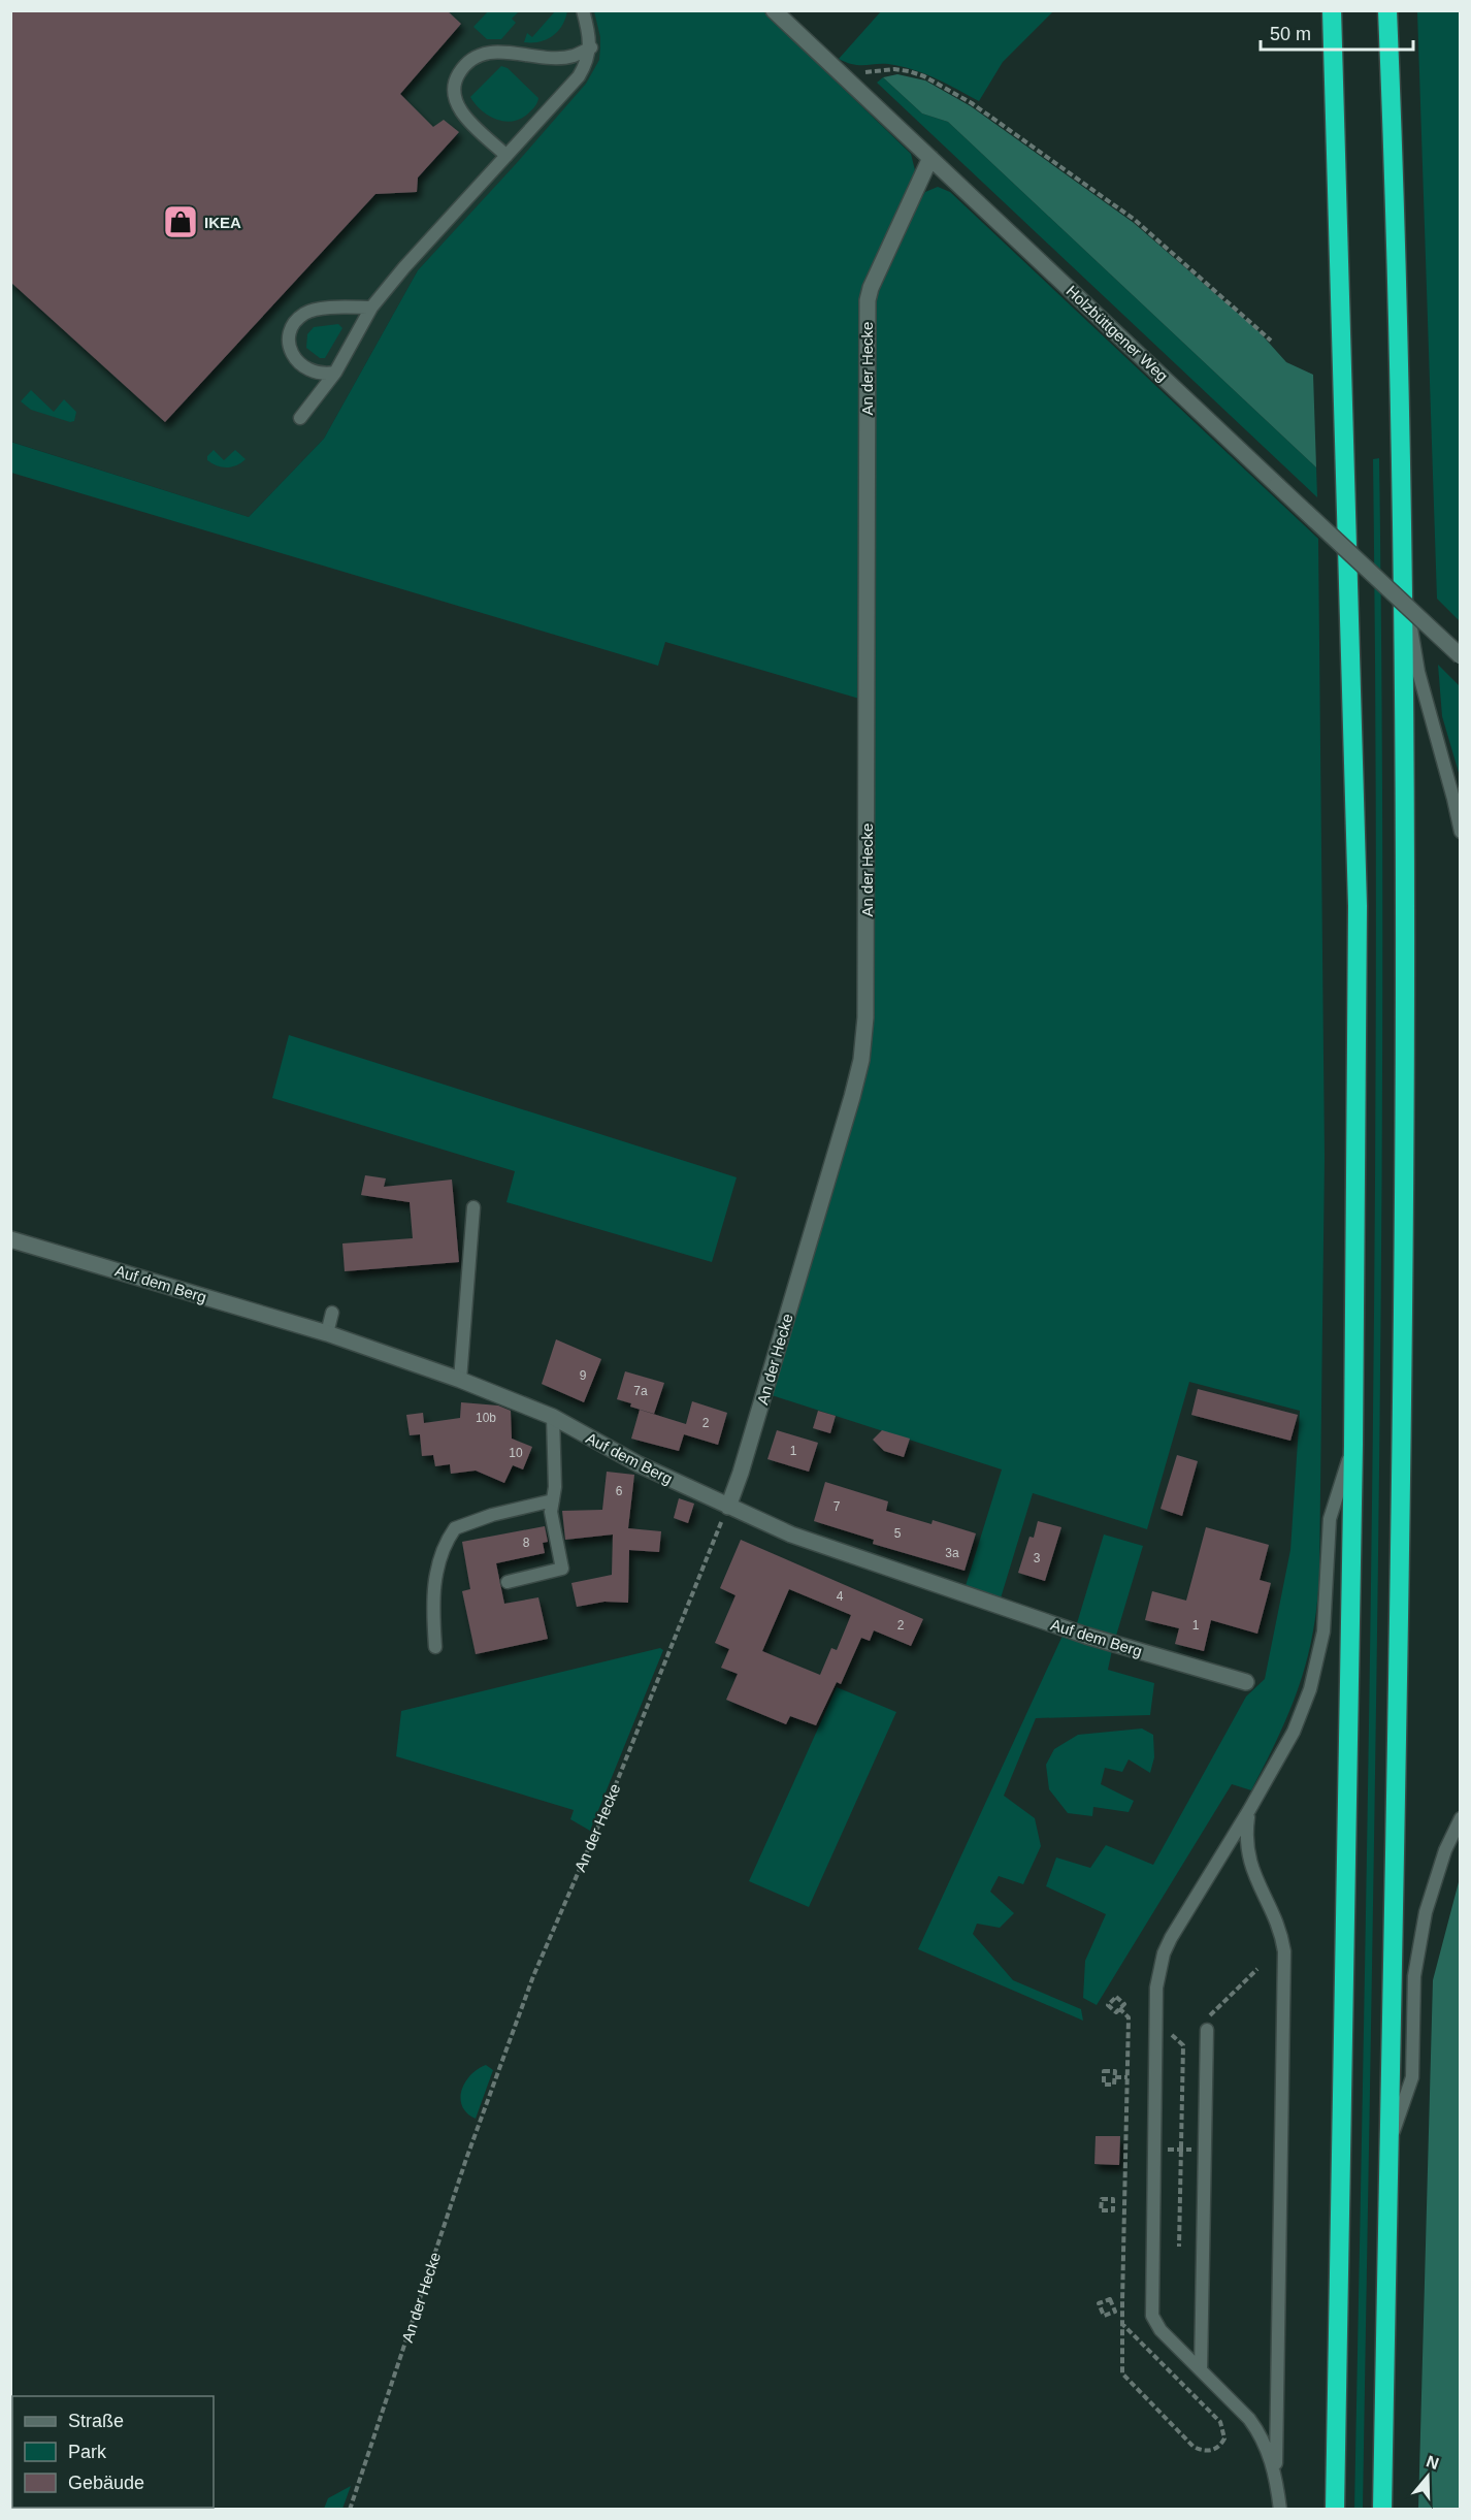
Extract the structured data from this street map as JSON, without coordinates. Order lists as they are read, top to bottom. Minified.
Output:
{"streets":{"street":["Holzbüttgener Weg","An der Hecke","Auf dem Berg"]},"crossings":[["Holzbüttgener Weg","An der Hecke"],["An der Hecke","Auf dem Berg"]],"places":{"shop":["IKEA"]},"house_numbers":["9","7a","10b","2","1","10","6","7","5","8","3a","3","4","2","1"],"legend":["Straße","Park","Gebäude"],"scale_bar":"50 m","north":"top"}
